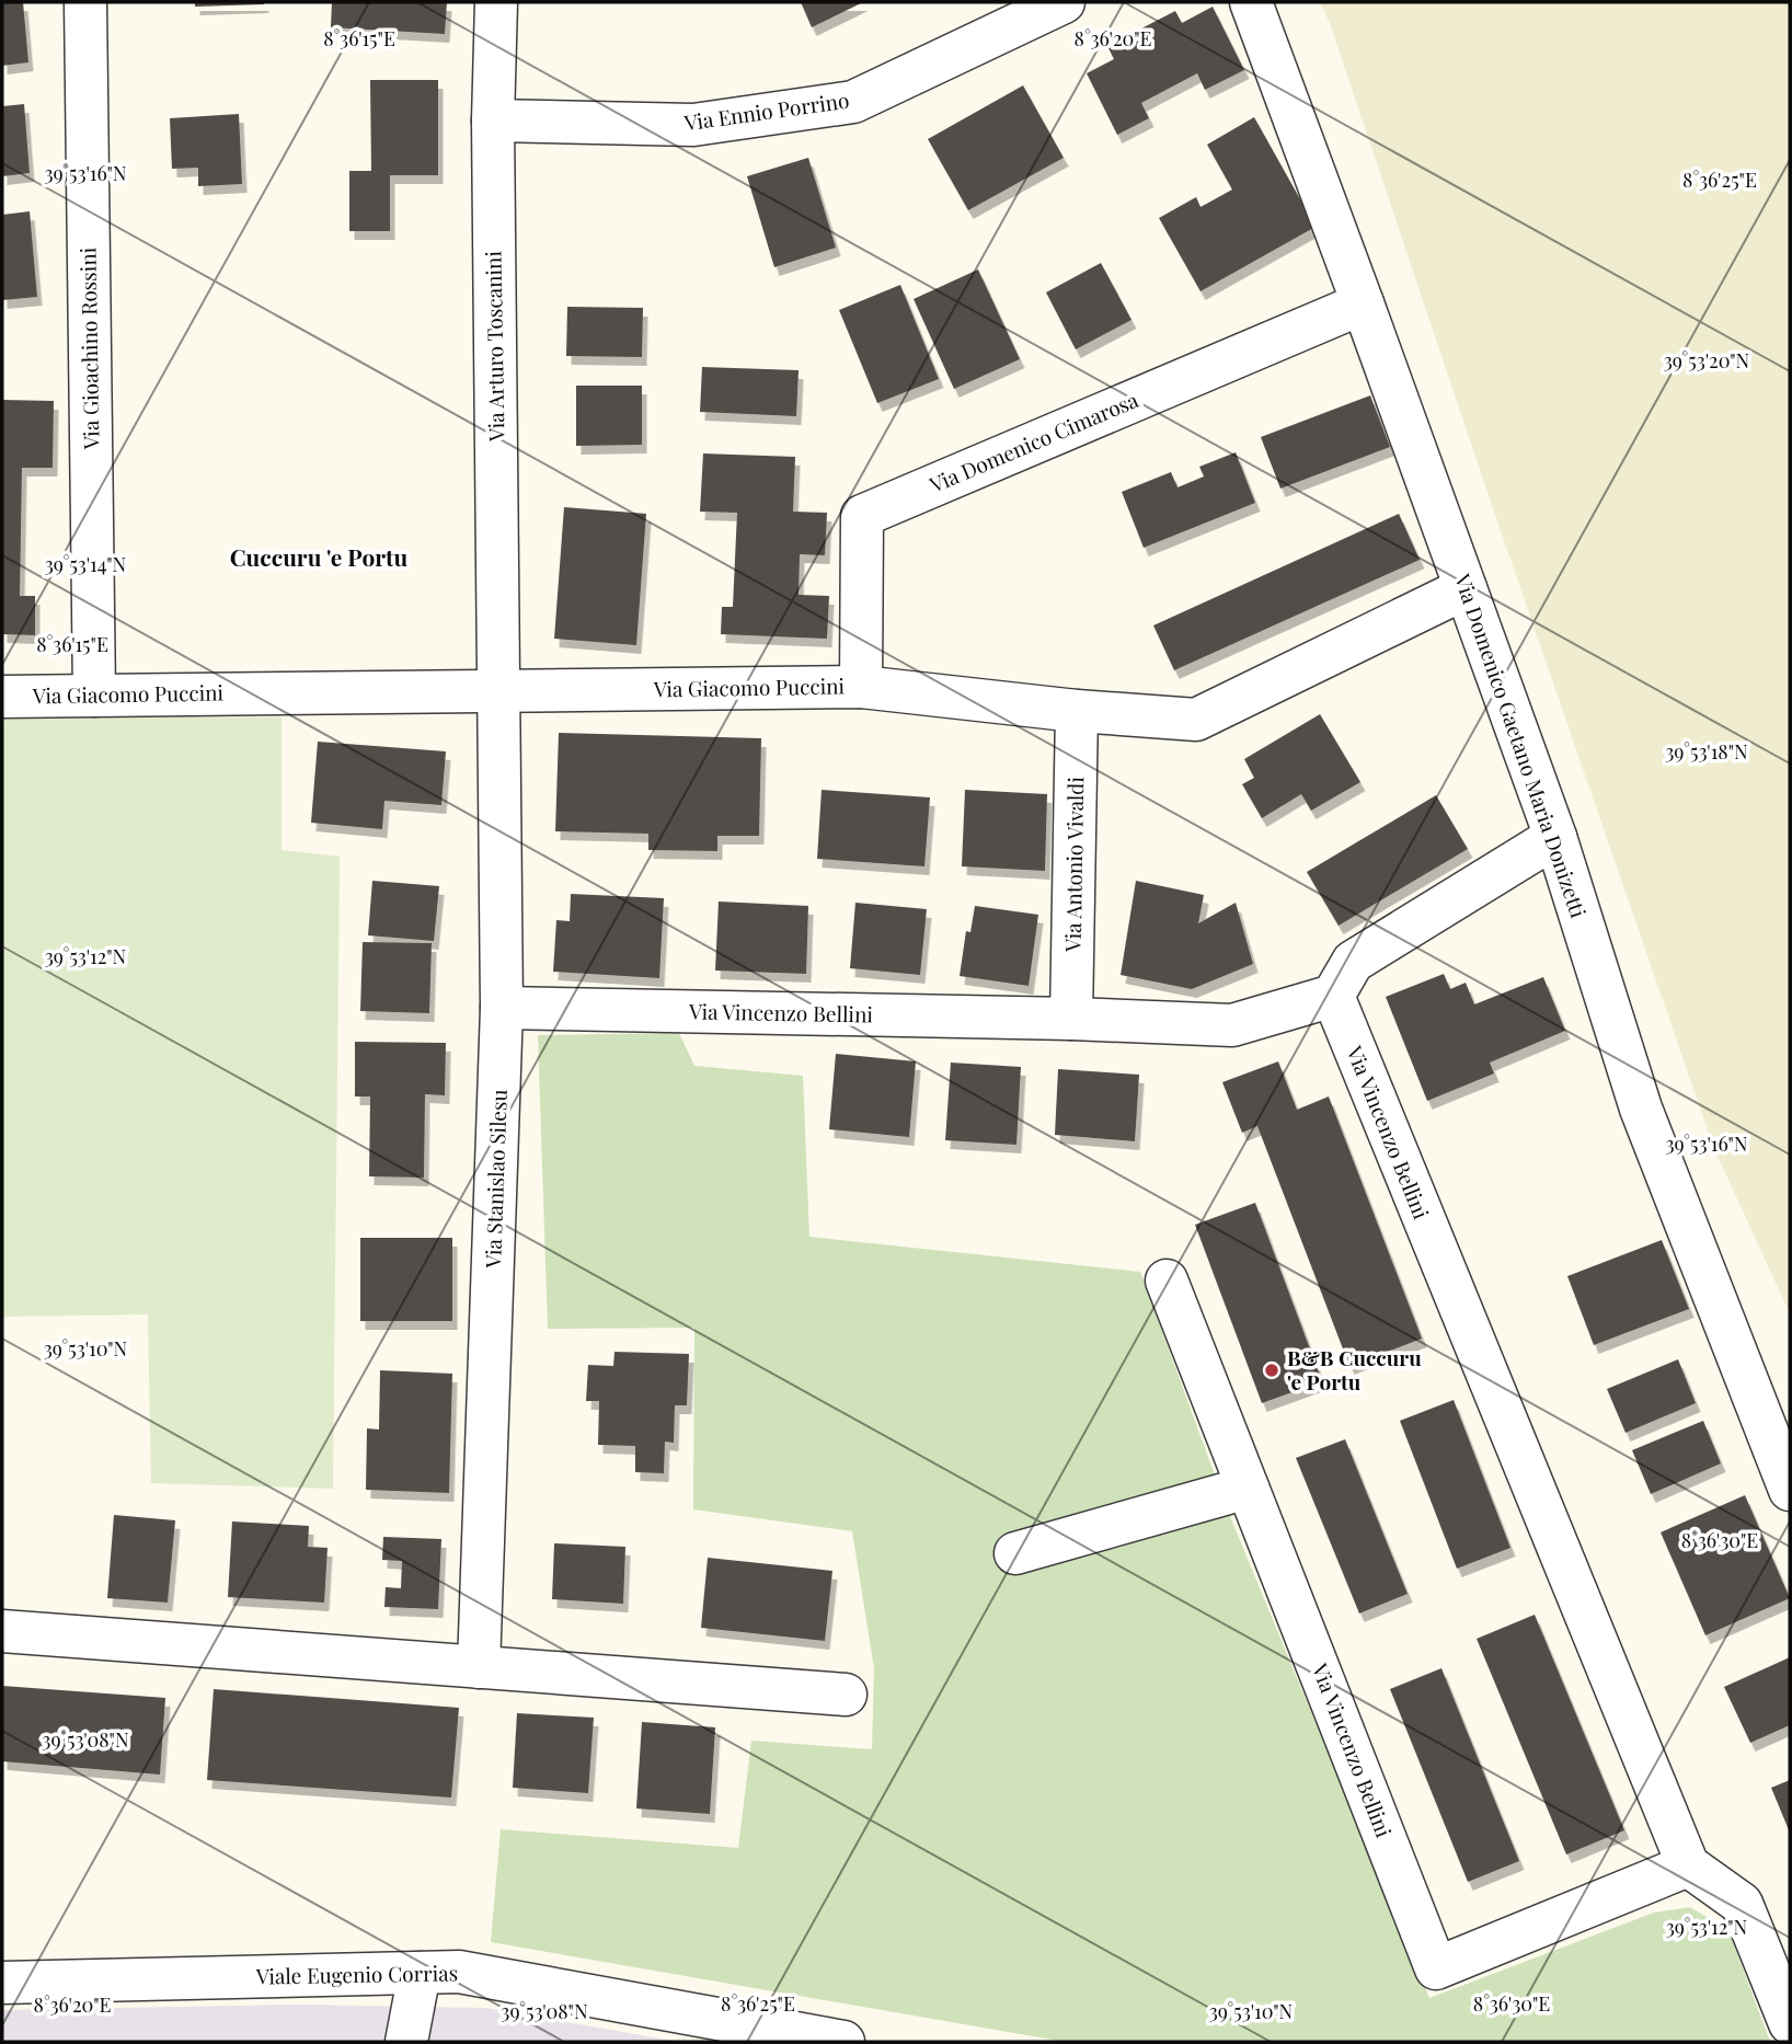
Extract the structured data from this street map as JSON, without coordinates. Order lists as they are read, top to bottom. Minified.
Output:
{"streets":{"street":["Via Ennio Porrino","Via Arturo Toscanini","Via Gioachino Rossini","Via Domenico Cimarosa","Via Giacomo Puccini","Via Domenico Gaetano Maria Donizetti","Via Antonio Vivaldi","Via Vincenzo Bellini","Via Stanislao Silesu","Viale Eugenio Corrias"]},"crossings":[["Via Ennio Porrino","Via Arturo Toscanini"],["Via Arturo Toscanini","Via Giacomo Puccini"],["Via Arturo Toscanini","Via Stanislao Silesu"],["Via Gioachino Rossini","Via Giacomo Puccini"],["Via Domenico Cimarosa","Via Giacomo Puccini"],["Via Domenico Cimarosa","Via Domenico Gaetano Maria Donizetti"],["Via Giacomo Puccini","Via Domenico Gaetano Maria Donizetti"],["Via Giacomo Puccini","Via Antonio Vivaldi"],["Via Giacomo Puccini","Via Stanislao Silesu"],["Via Antonio Vivaldi","Via Vincenzo Bellini"],["Via Vincenzo Bellini","Via Stanislao Silesu"]],"districts":["Cuccuru 'e Portu"],"places":["B&B Cuccuru 'e Portu"],"coordinates":["8°36'15\"E","8°36'20\"E","39°53'16\"N","8°36'25\"E","39°53'20\"N","39°53'14\"N","39°53'18\"N","39°53'12\"N","39°53'10\"N","8°36'30\"E","39°53'08\"N"]}
